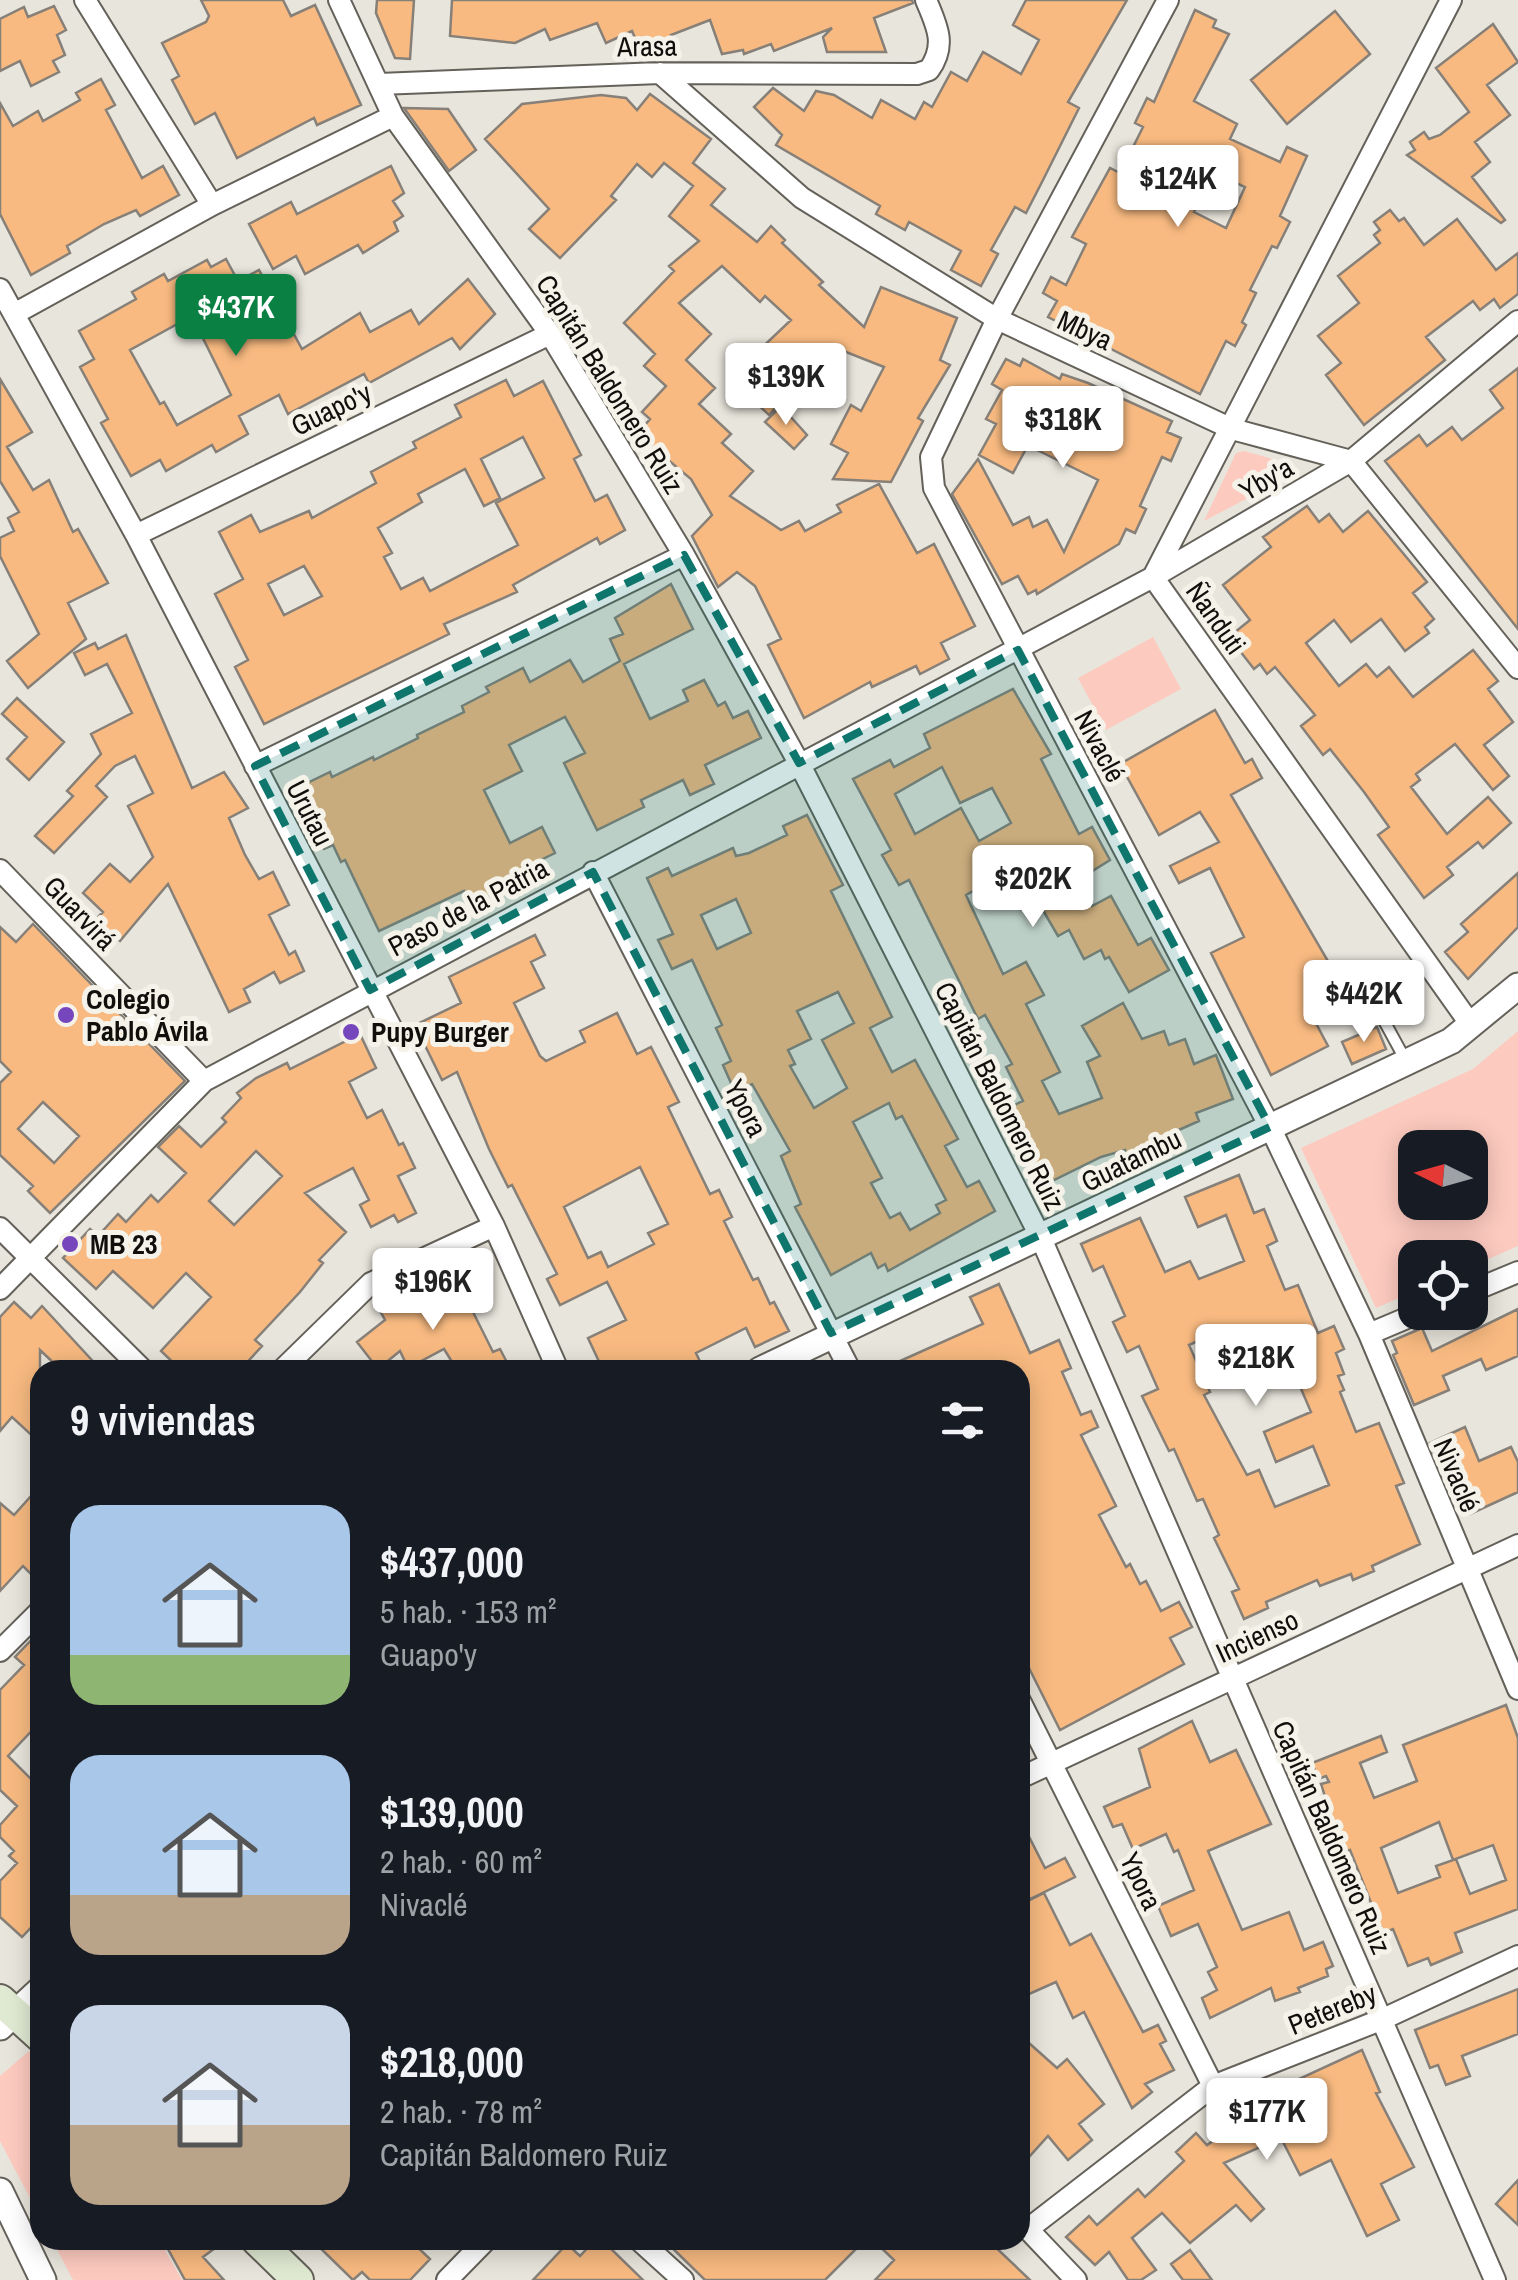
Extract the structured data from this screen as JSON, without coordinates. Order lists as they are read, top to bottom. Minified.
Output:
{"streets":{"street":["Arasa","Mbya","Capitán Baldomero Ruiz","Guapo'y","Yby'a","Ñanduti","Nivaclé","Urutau","Paso de la Patria","Guarvirá","Ypora","Guatambu","Incienso","Petereby"]},"crossings":[["Arasa","Mbya"],["Arasa","Capitán Baldomero Ruiz"],["Mbya","Yby'a"],["Mbya","Ñanduti"],["Mbya","Nivaclé"],["Capitán Baldomero Ruiz","Guapo'y"],["Capitán Baldomero Ruiz","Paso de la Patria"],["Capitán Baldomero Ruiz","Guatambu"],["Capitán Baldomero Ruiz","Incienso"],["Capitán Baldomero Ruiz","Petereby"],["Guapo'y","Urutau"],["Yby'a","Ñanduti"],["Yby'a","Nivaclé"],["Yby'a","Paso de la Patria"],["Ñanduti","Guatambu"],["Nivaclé","Paso de la Patria"],["Nivaclé","Guatambu"],["Nivaclé","Incienso"],["Urutau","Paso de la Patria"],["Paso de la Patria","Guarvirá"],["Paso de la Patria","Ypora"],["Ypora","Guatambu"],["Ypora","Incienso"],["Ypora","Petereby"]],"places":["Colegio Pablo Ávila","Pupy Burger","MB 23"],"north":"left","page":{"price":["$124K","$437K","$139K","$318K","$202K","$442K","$196K","$218K","$177K"],"heading":"9 viviendas","list":[{"name":"$437,000","note":"5 hab. · 153 m² · Guapo'y"},{"name":"$139,000","note":"2 hab. · 60 m² · Nivaclé"},{"name":"$218,000","note":"2 hab. · 78 m² · Capitán Baldomero Ruiz"}]}}
